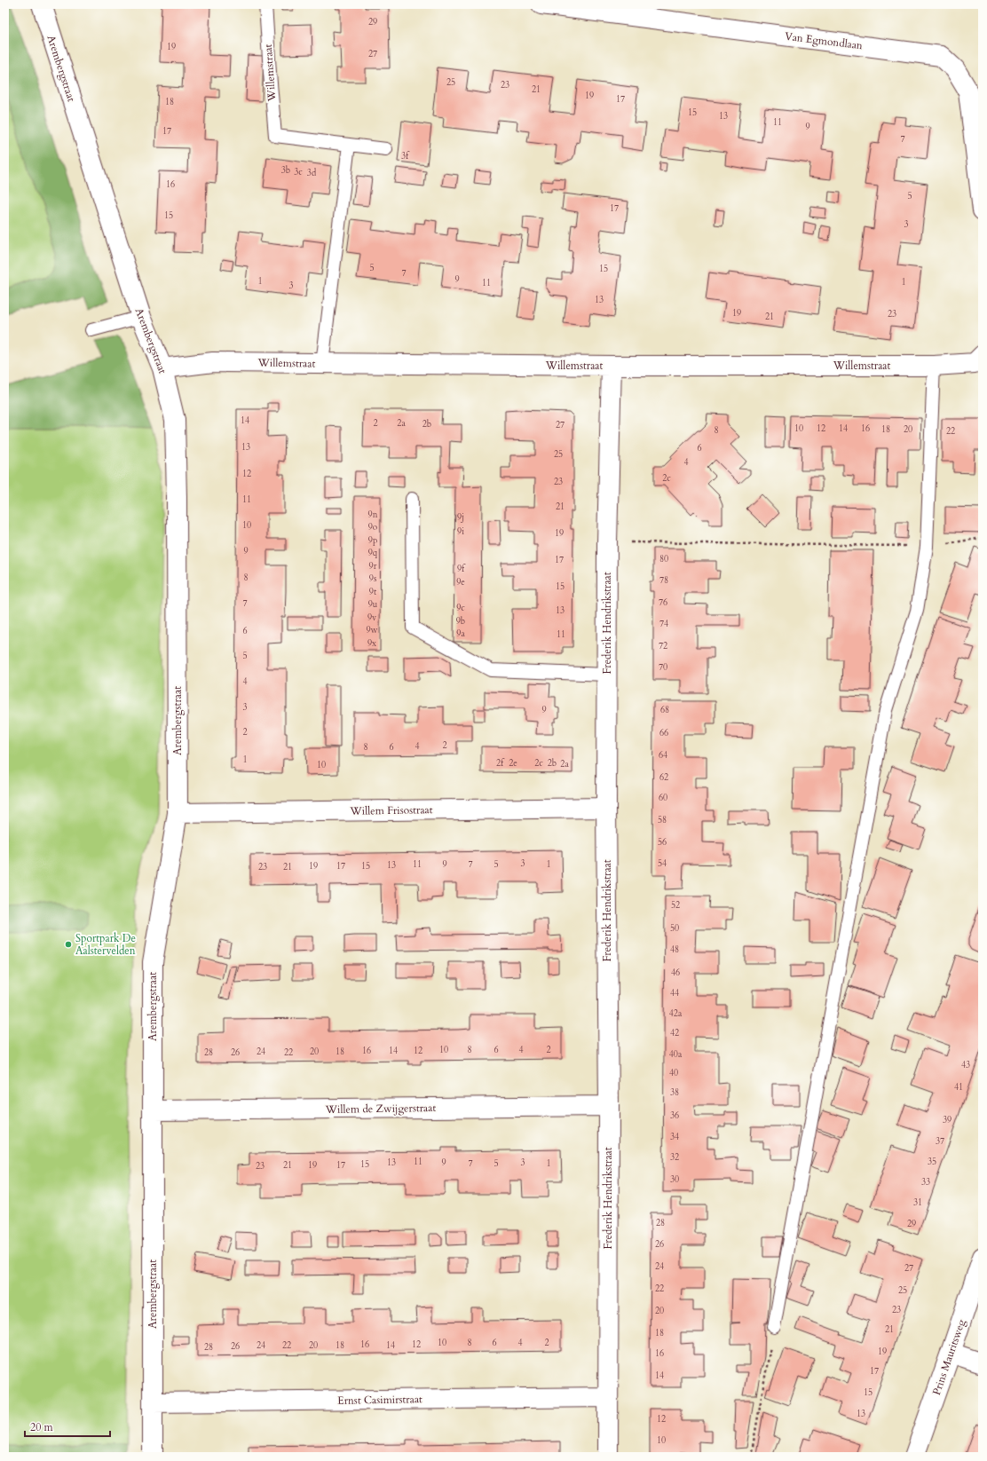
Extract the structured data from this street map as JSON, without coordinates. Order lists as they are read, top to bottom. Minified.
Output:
{"streets":{"street":["Van Egmondlaan","Arembergstraat","Willemstraat","Frederik Hendrikstraat","Willem Frisostraat","Willem de Zwijgerstraat","Prins Mauritsweg","Ernst Casimirstraat"]},"crossings":[["Arembergstraat","Willemstraat"],["Arembergstraat","Willem Frisostraat"],["Arembergstraat","Willem de Zwijgerstraat"],["Arembergstraat","Ernst Casimirstraat"],["Willemstraat","Frederik Hendrikstraat"],["Frederik Hendrikstraat","Willem Frisostraat"],["Frederik Hendrikstraat","Willem de Zwijgerstraat"],["Frederik Hendrikstraat","Ernst Casimirstraat"]],"places":["Sportpark De Aalstervelden"],"house_numbers":["29","19","27","25","23","21","19","17","18","15","13","11","9","17","7","3f","3b","3c","3d","16","5","17","15","3","5","15","7","9","1","1","11","3","13","19","23","21","14","2","2a","2b","27","10","12","14","16","18","20","8","22","13","6","25","4","12","2c","23","11","21","9n","9j","10","9o","9i","19","9p","9","9q","80","17","9r","9f","8","9s","78","9e","15","9t","76","7","9u","9c","13","9v","9b","74","9w","6","9a","11","9x","72","5","70","4","3","9","68","2","66","2","4","8","6","64","1","2f","2e","2c","2b","2a","10","62","60","58","56","3","54","11","9","7","5","1","13","19","17","15","23","21","52","50","48","46","44","42a","42","10","8","6","4","2","16","14","12","24","20","18","28","26","22","40a","43","40","41","38","36","39","34","37","32","11","35","13","9","3","7","5","1","15","21","19","17","23","30","33","31","28","29","26","24","27","22","25","23","20","21","18","10","8","6","4","2","16","12","24","22","20","18","14","26","28","19","16","17","14","15","13","12","10"],"scale_bar":"20 m"}
